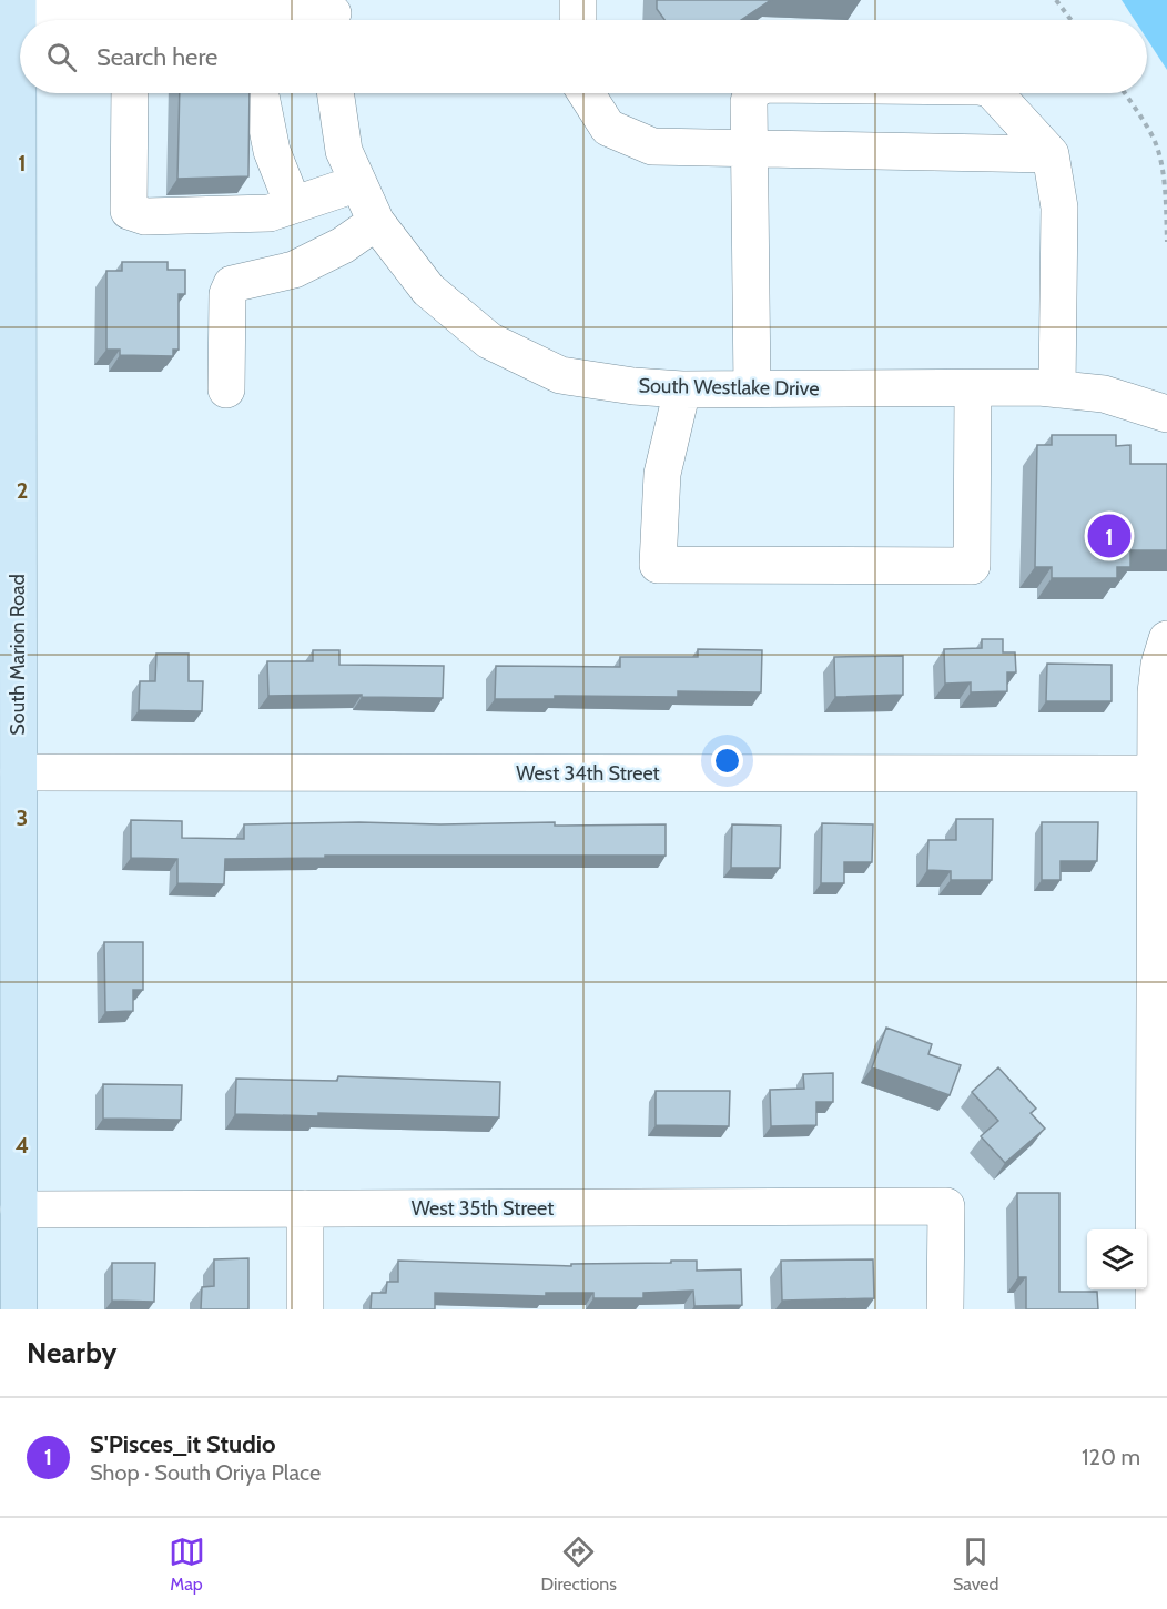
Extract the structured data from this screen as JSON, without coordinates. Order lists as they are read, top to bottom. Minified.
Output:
{"streets":{"main road":["South Marion Road"],"street":["South Westlake Drive","West 34th Street","West 35th Street"]},"crossings":[["South Marion Road","West 34th Street"],["South Marion Road","West 35th Street"]],"page":{"search":"Search here","pins":"1","heading":"Nearby","list":[{"mark":"1","name":"S'Pisces_it Studio","note":"Shop · South Oriya Place","value":"120 m"}],"nav":["Map","Directions","Saved"]},"grid":{"rows":["1","2","3","4"]}}
